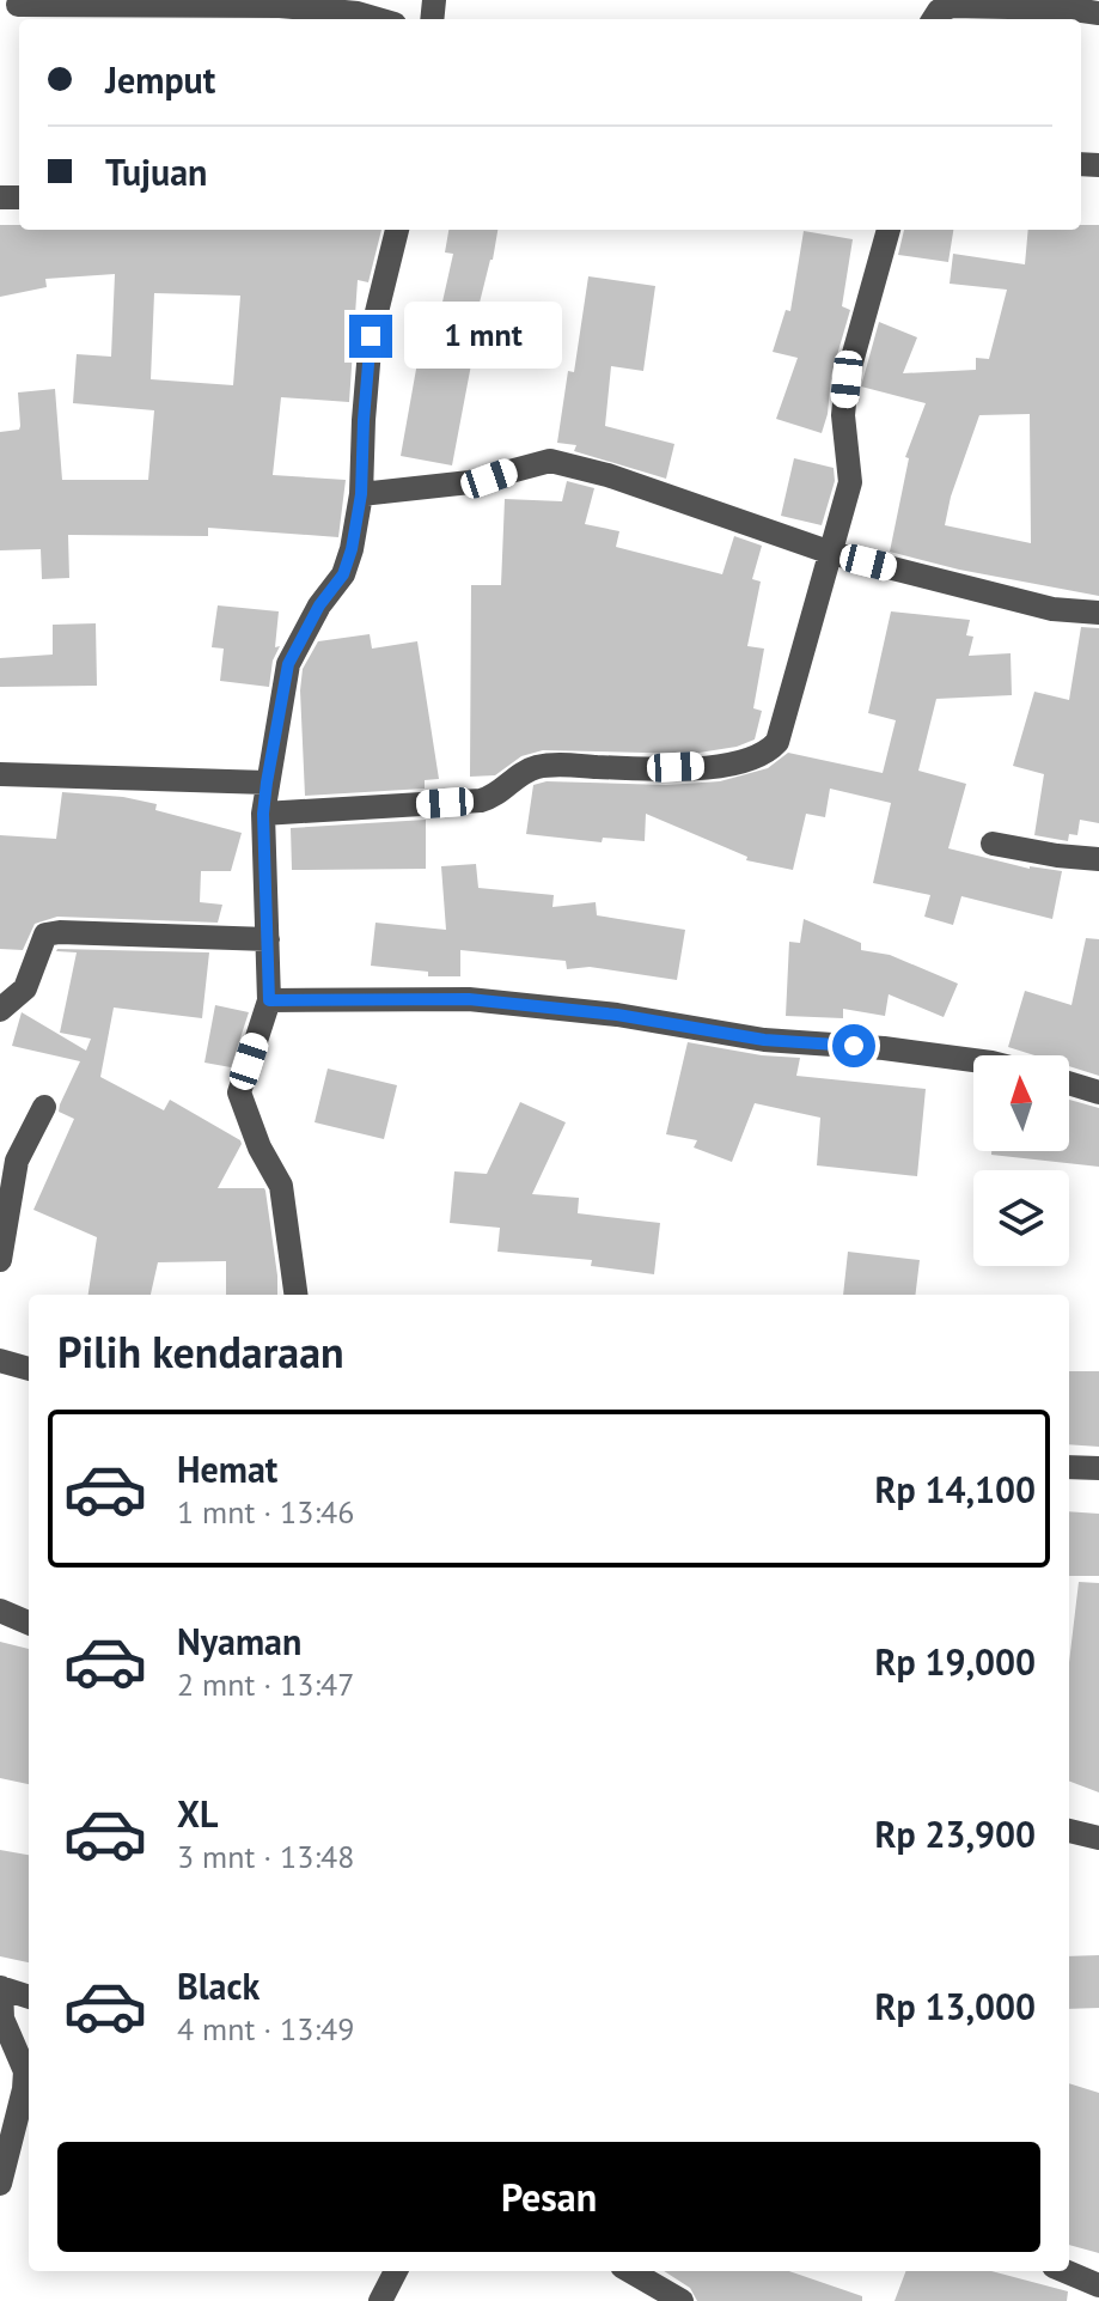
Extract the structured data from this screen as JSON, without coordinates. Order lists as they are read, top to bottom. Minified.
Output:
{"north":"top","page":{"banner":["Jemput","Tujuan"],"bubble":"1 mnt","heading":"Pilih kendaraan","list":[{"name":"Hemat","note":"1 mnt · 13:46","value":"Rp 14,100"},{"name":"Nyaman","note":"2 mnt · 13:47","value":"Rp 19,000"},{"name":"XL","note":"3 mnt · 13:48","value":"Rp 23,900"},{"name":"Black","note":"4 mnt · 13:49","value":"Rp 13,000"}],"buttons":"Pesan"}}
